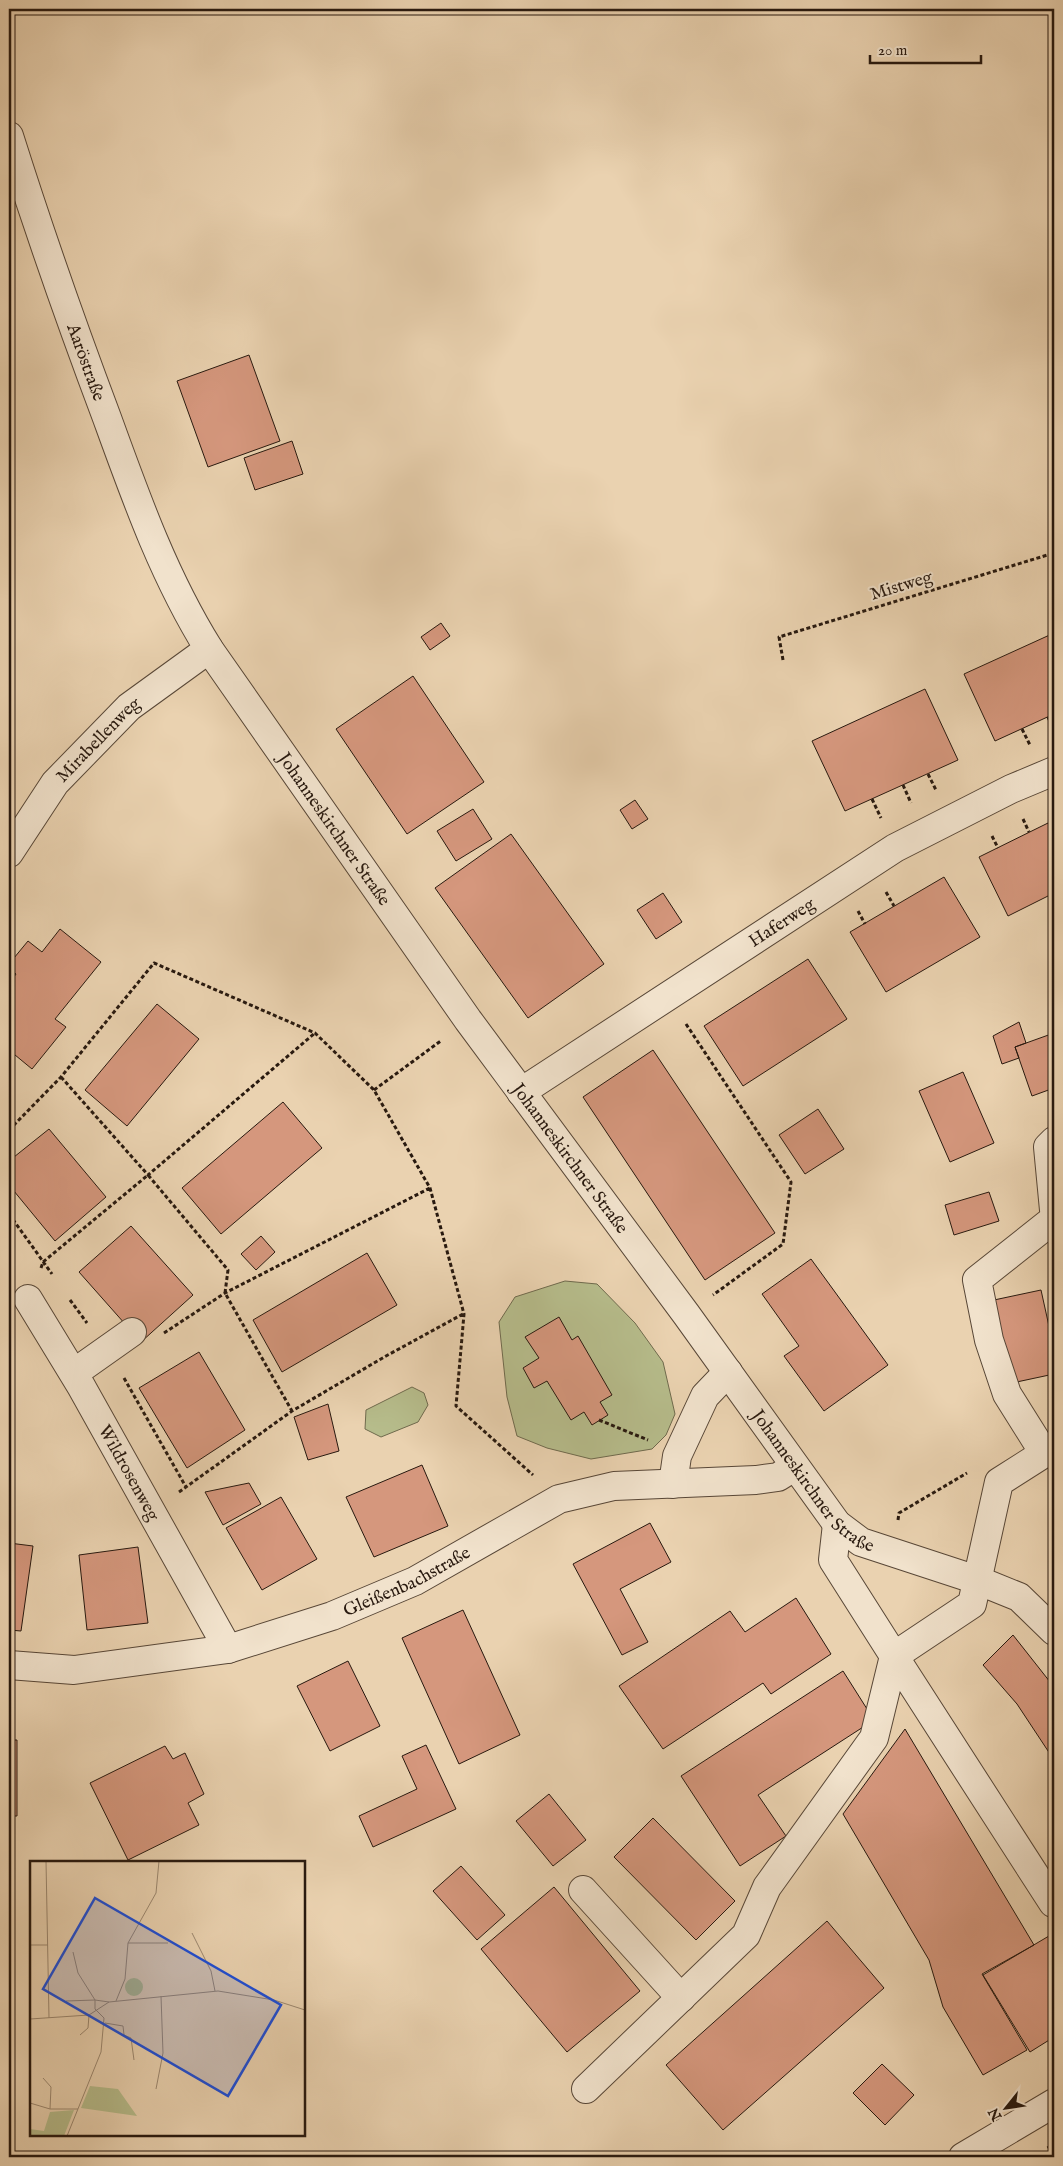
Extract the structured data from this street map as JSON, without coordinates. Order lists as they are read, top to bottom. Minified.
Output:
{"streets":{"street":["Aaröstraße","Mirabellenweg","Johanneskirchner Straße","Haferweg","Wildrosenweg","Gleißenbachstraße"],"path":["Mistweg"]},"crossings":[["Aaröstraße","Johanneskirchner Straße"],["Mirabellenweg","Johanneskirchner Straße"],["Johanneskirchner Straße","Haferweg"],["Johanneskirchner Straße","Gleißenbachstraße"],["Wildrosenweg","Gleißenbachstraße"]],"scale_bar":"20 m","north":"bottom left"}
